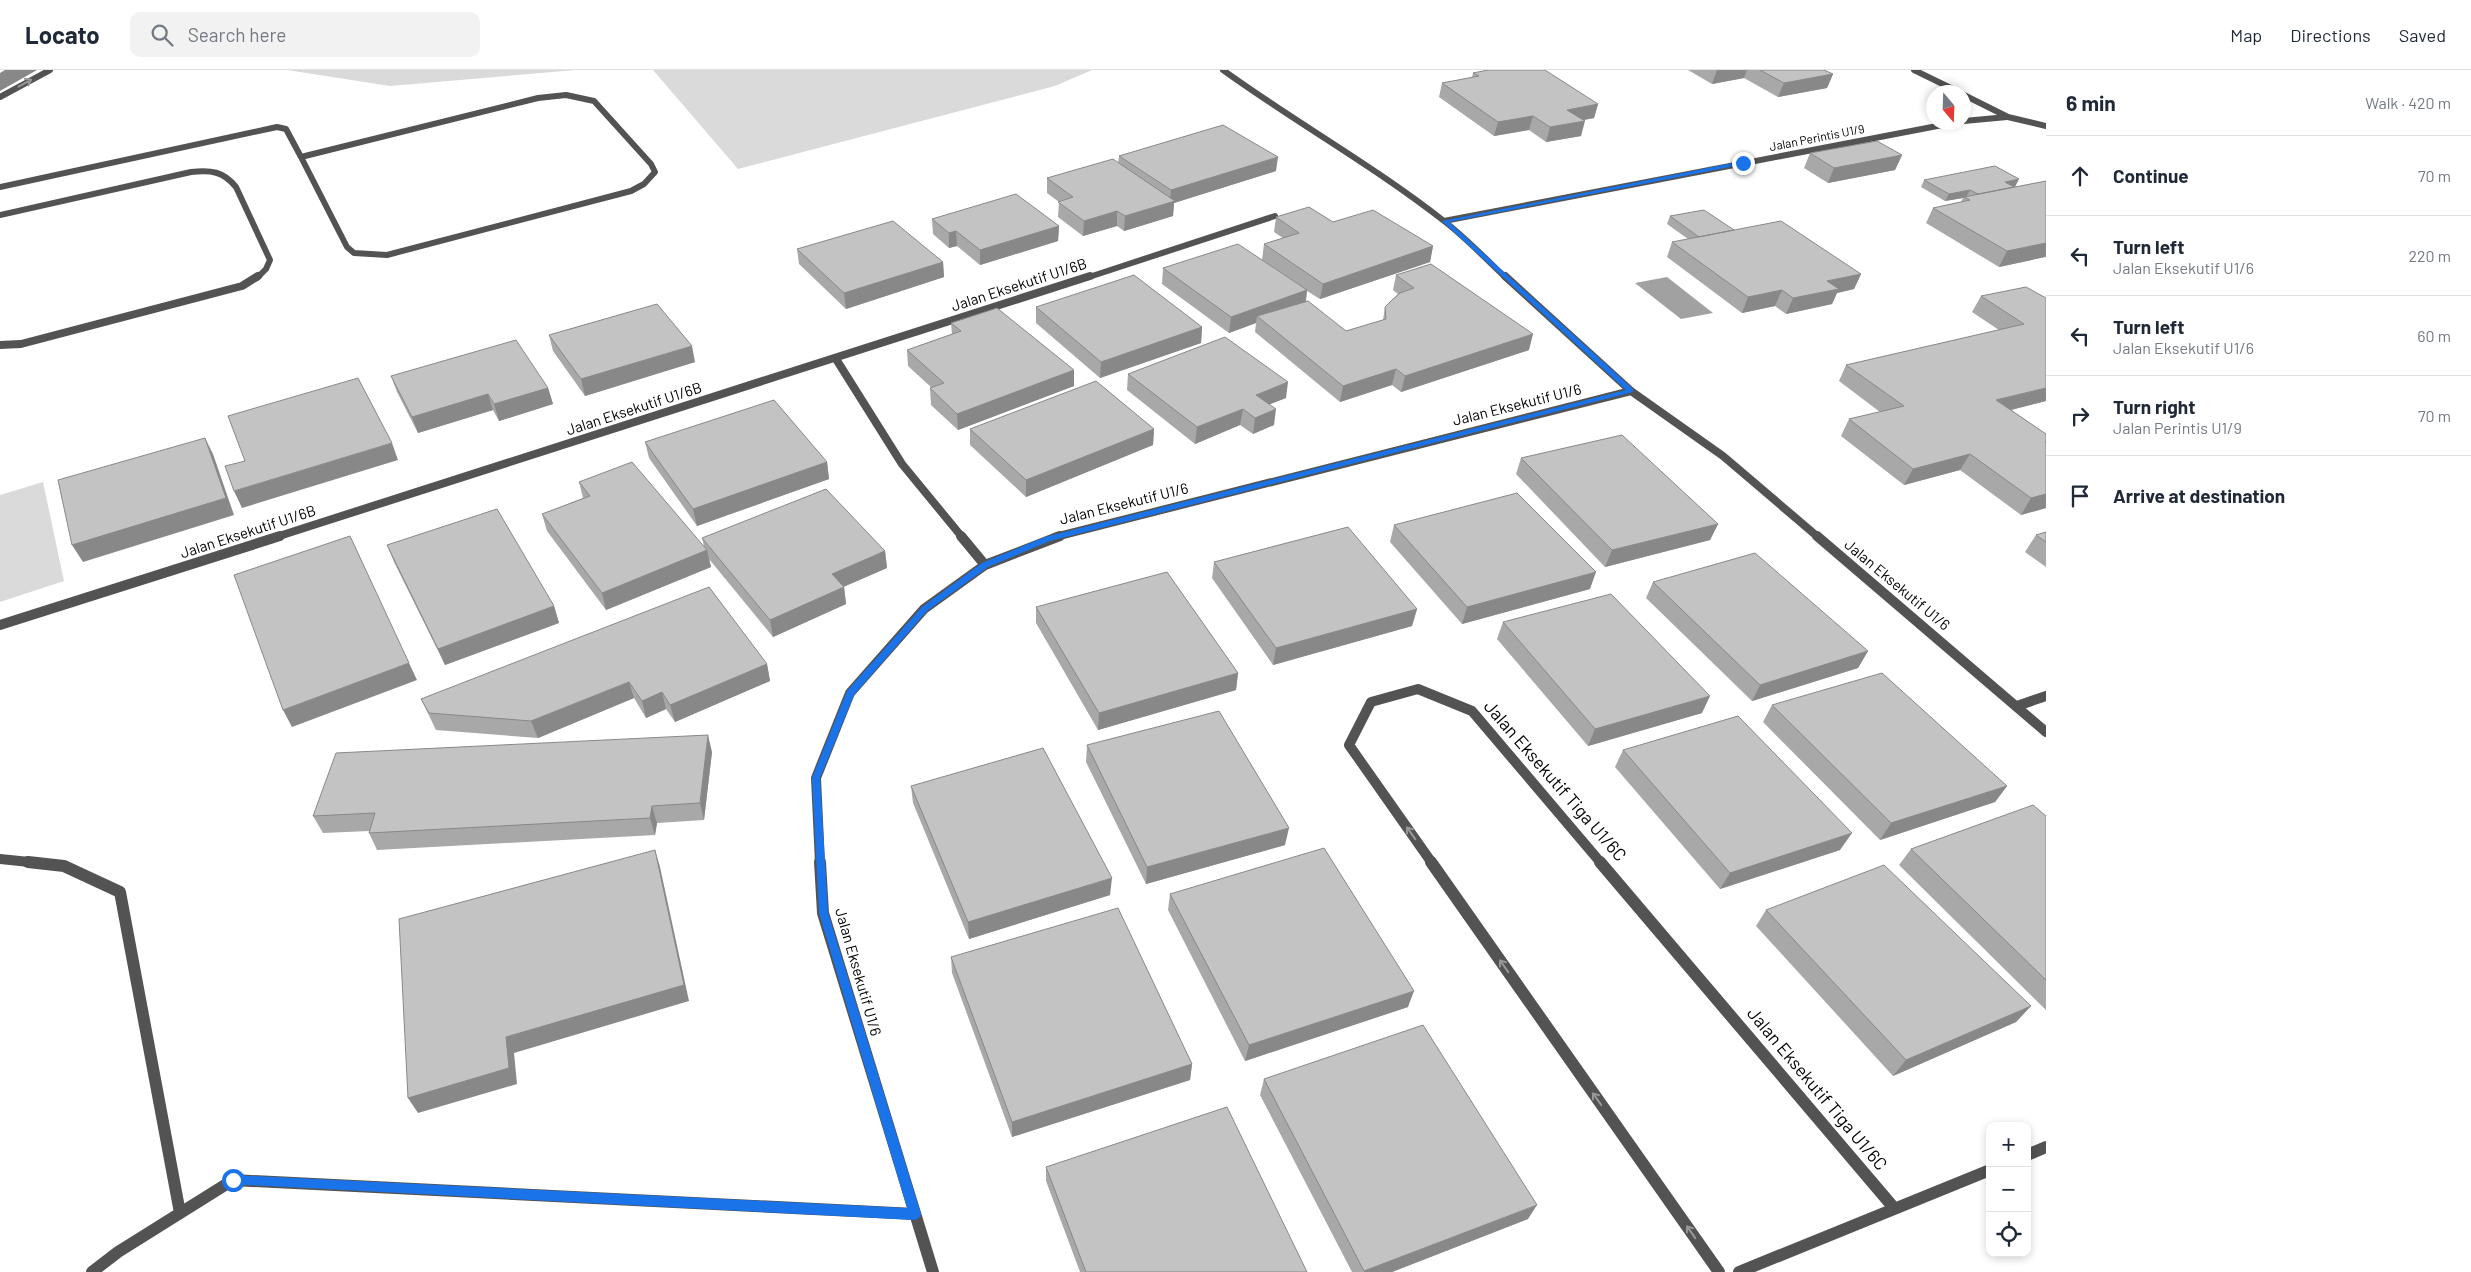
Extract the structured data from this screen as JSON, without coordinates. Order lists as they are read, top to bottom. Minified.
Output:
{"streets":{"street":["Jalan Perintis U1/9","Jalan Eksekutif U1/6B","Jalan Eksekutif U1/6","Jalan Eksekutif Tiga U1/6C"]},"crossings":[["Jalan Perintis U1/9","Jalan Eksekutif U1/6"]],"north":"bottom","page":{"header":"Locato","search":"Search here","nav":["Map","Directions","Saved"],"heading":["6 min","Walk · 420 m"],"list":[["Continue","70 m"],["Turn left","Jalan Eksekutif U1/6","220 m"],["Turn left","Jalan Eksekutif U1/6","60 m"],["Turn right","Jalan Perintis U1/9","70 m"],"Arrive at destination"],"map_buttons":["+","−"]}}
